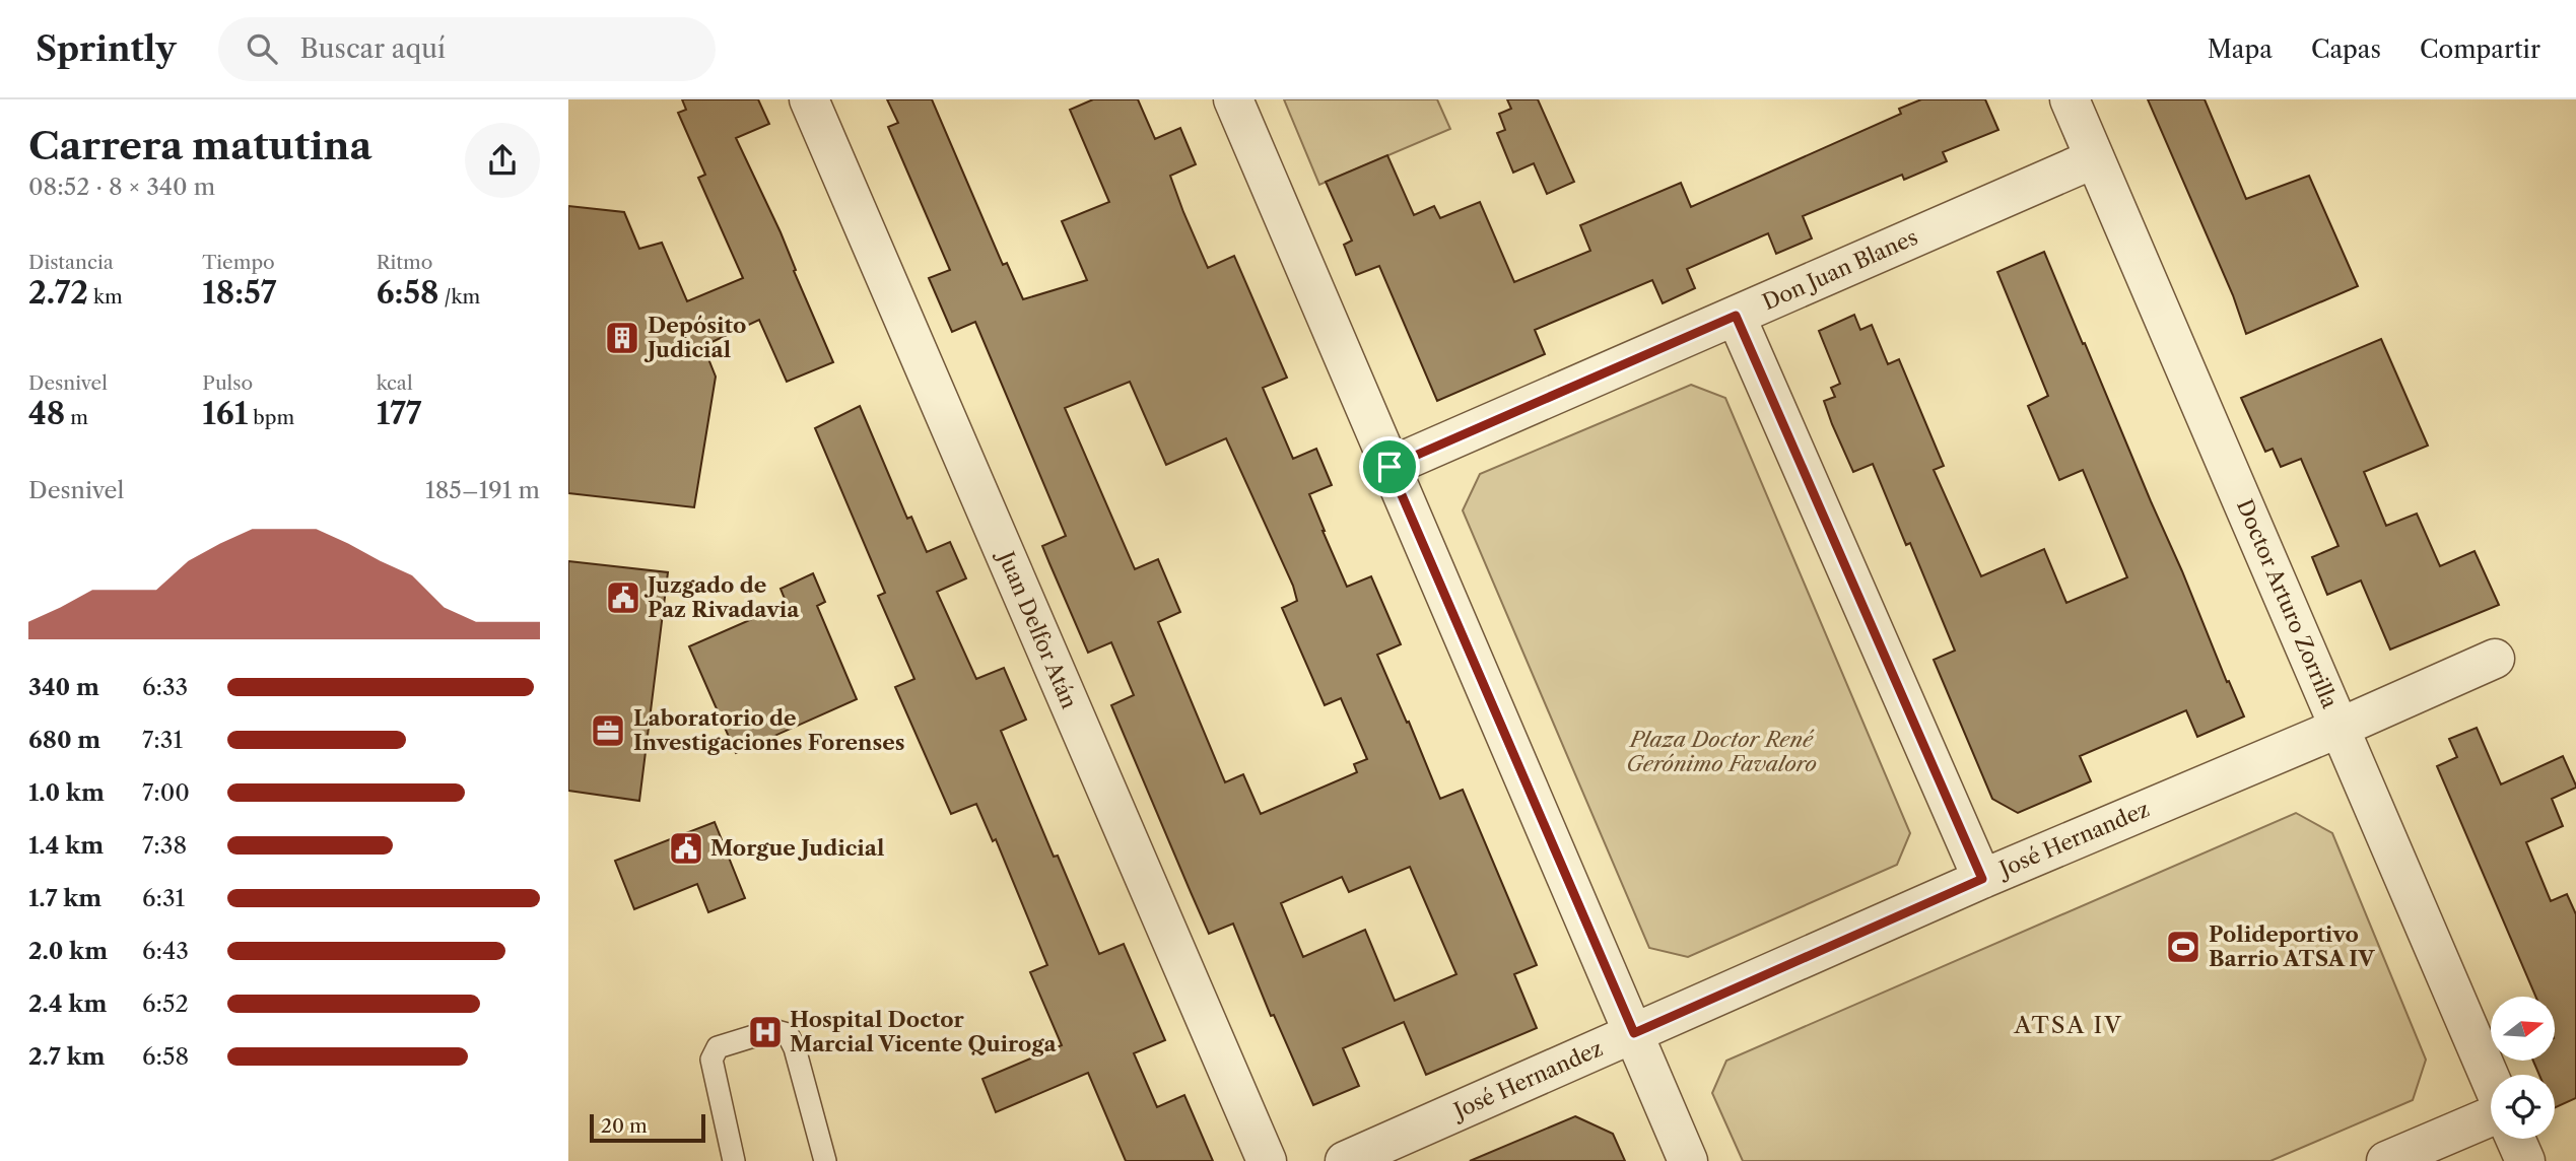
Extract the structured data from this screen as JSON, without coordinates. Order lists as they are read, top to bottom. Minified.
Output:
{"streets":{"street":["Don Juan Blanes","Doctor Arturo Zorrilla","Juan Delfor Atán","José Hernandez"]},"crossings":[["Don Juan Blanes","Doctor Arturo Zorrilla"],["Doctor Arturo Zorrilla","José Hernandez"]],"districts":["ATSA IV"],"parks":["Plaza Doctor René Gerónimo Favaloro"],"places":{"building":["Depósito Judicial"],"public building":["Juzgado de Paz Rivadavia","Morgue Judicial"],"office":["Laboratorio de Investigaciones Forenses"],"sports":["Polideportivo Barrio ATSA IV"],"hospital":["Hospital Doctor Marcial Vicente Quiroga"]},"scale_bar":"20 m","north":"right","page":{"header":"Sprintly","search":"Buscar aquí","nav":["Mapa","Capas","Compartir"],"heading":["Carrera matutina","08:52 · 8 × 340 m"],"stats":[["Distancia","2.72 km"],["Tiempo","18:57"],["Ritmo","6:58 /km"],["Desnivel","48 m"],["Pulso","161 bpm"],["kcal","177"]],"chart":["Desnivel","185–191 m"],"list":[{"name":"340 m","note":"6:33"},{"name":"680 m","note":"7:31"},{"name":"1.0 km","note":"7:00"},{"name":"1.4 km","note":"7:38"},{"name":"1.7 km","note":"6:31"},{"name":"2.0 km","note":"6:43"},{"name":"2.4 km","note":"6:52"},{"name":"2.7 km","note":"6:58"}],"scale":"20 m"}}
